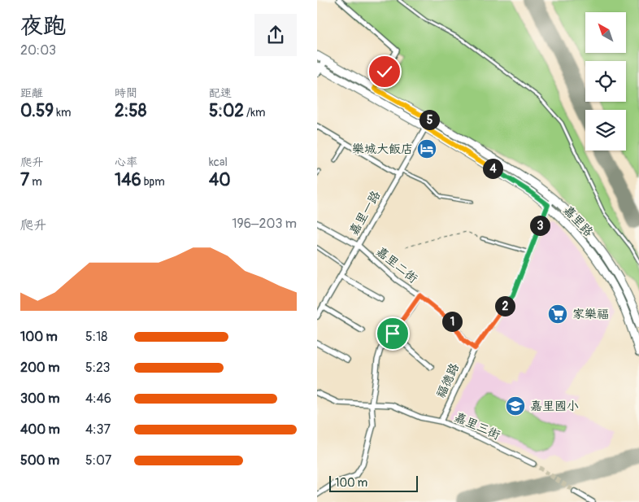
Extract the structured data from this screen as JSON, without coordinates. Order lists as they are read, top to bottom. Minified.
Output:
{"streets":{"main road":["嘉里路"],"street":["嘉里一路","嘉里二街","福德路","嘉里三街"]},"crossings":[["嘉里一路","嘉里路"],["嘉里一路","嘉里二街"],["嘉里路","福德路"],["嘉里二街","福德路"],["福德路","嘉里三街"]],"places":{"hotel":["樂城大飯店"],"supermarket":["家樂福"],"school or university":["嘉里國小"]},"scale_bar":"100 m","north":"top left","page":{"heading":["夜跑","20:03"],"stats":[["距離","0.59 km"],["時間","2:58"],["配速","5:02 /km"],["爬升","7 m"],["心率","146 bpm"],["kcal","40"]],"pins":["5","4","3","2","1"],"chart":["爬升","196–203 m"],"list":[{"name":"100 m","note":"5:18"},{"name":"200 m","note":"5:23"},{"name":"300 m","note":"4:46"},{"name":"400 m","note":"4:37"},{"name":"500 m","note":"5:07"}],"scale":"100 m"}}
